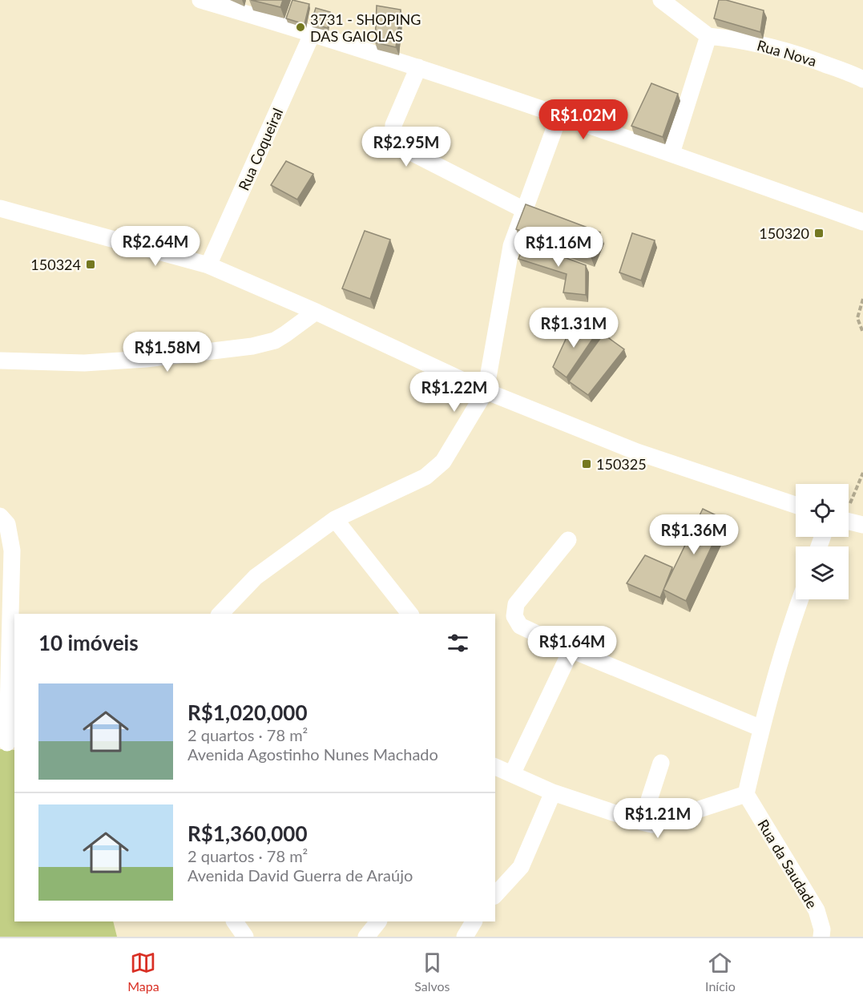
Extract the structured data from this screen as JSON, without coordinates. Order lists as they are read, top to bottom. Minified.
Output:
{"streets":{"street":["Rua Nova","Rua Coqueiral","Rua da Saudade"]},"places":{"other":["3731 - SHOPING DAS GAIOLAS"],"transit":["150320","150324","150325"]},"page":{"price":["R$1.02M","R$2.95M","R$2.64M","R$1.16M","R$1.31M","R$1.58M","R$1.22M","R$1.36M","R$1.64M","R$1.21M"],"heading":"10 imóveis","list":[{"name":"R$1,020,000","note":"2 quartos · 78 m² · Avenida Agostinho Nunes Machado"},{"name":"R$1,360,000","note":"2 quartos · 78 m² · Avenida David Guerra de Araújo"}],"tabs":["Mapa","Salvos","Início"]}}
